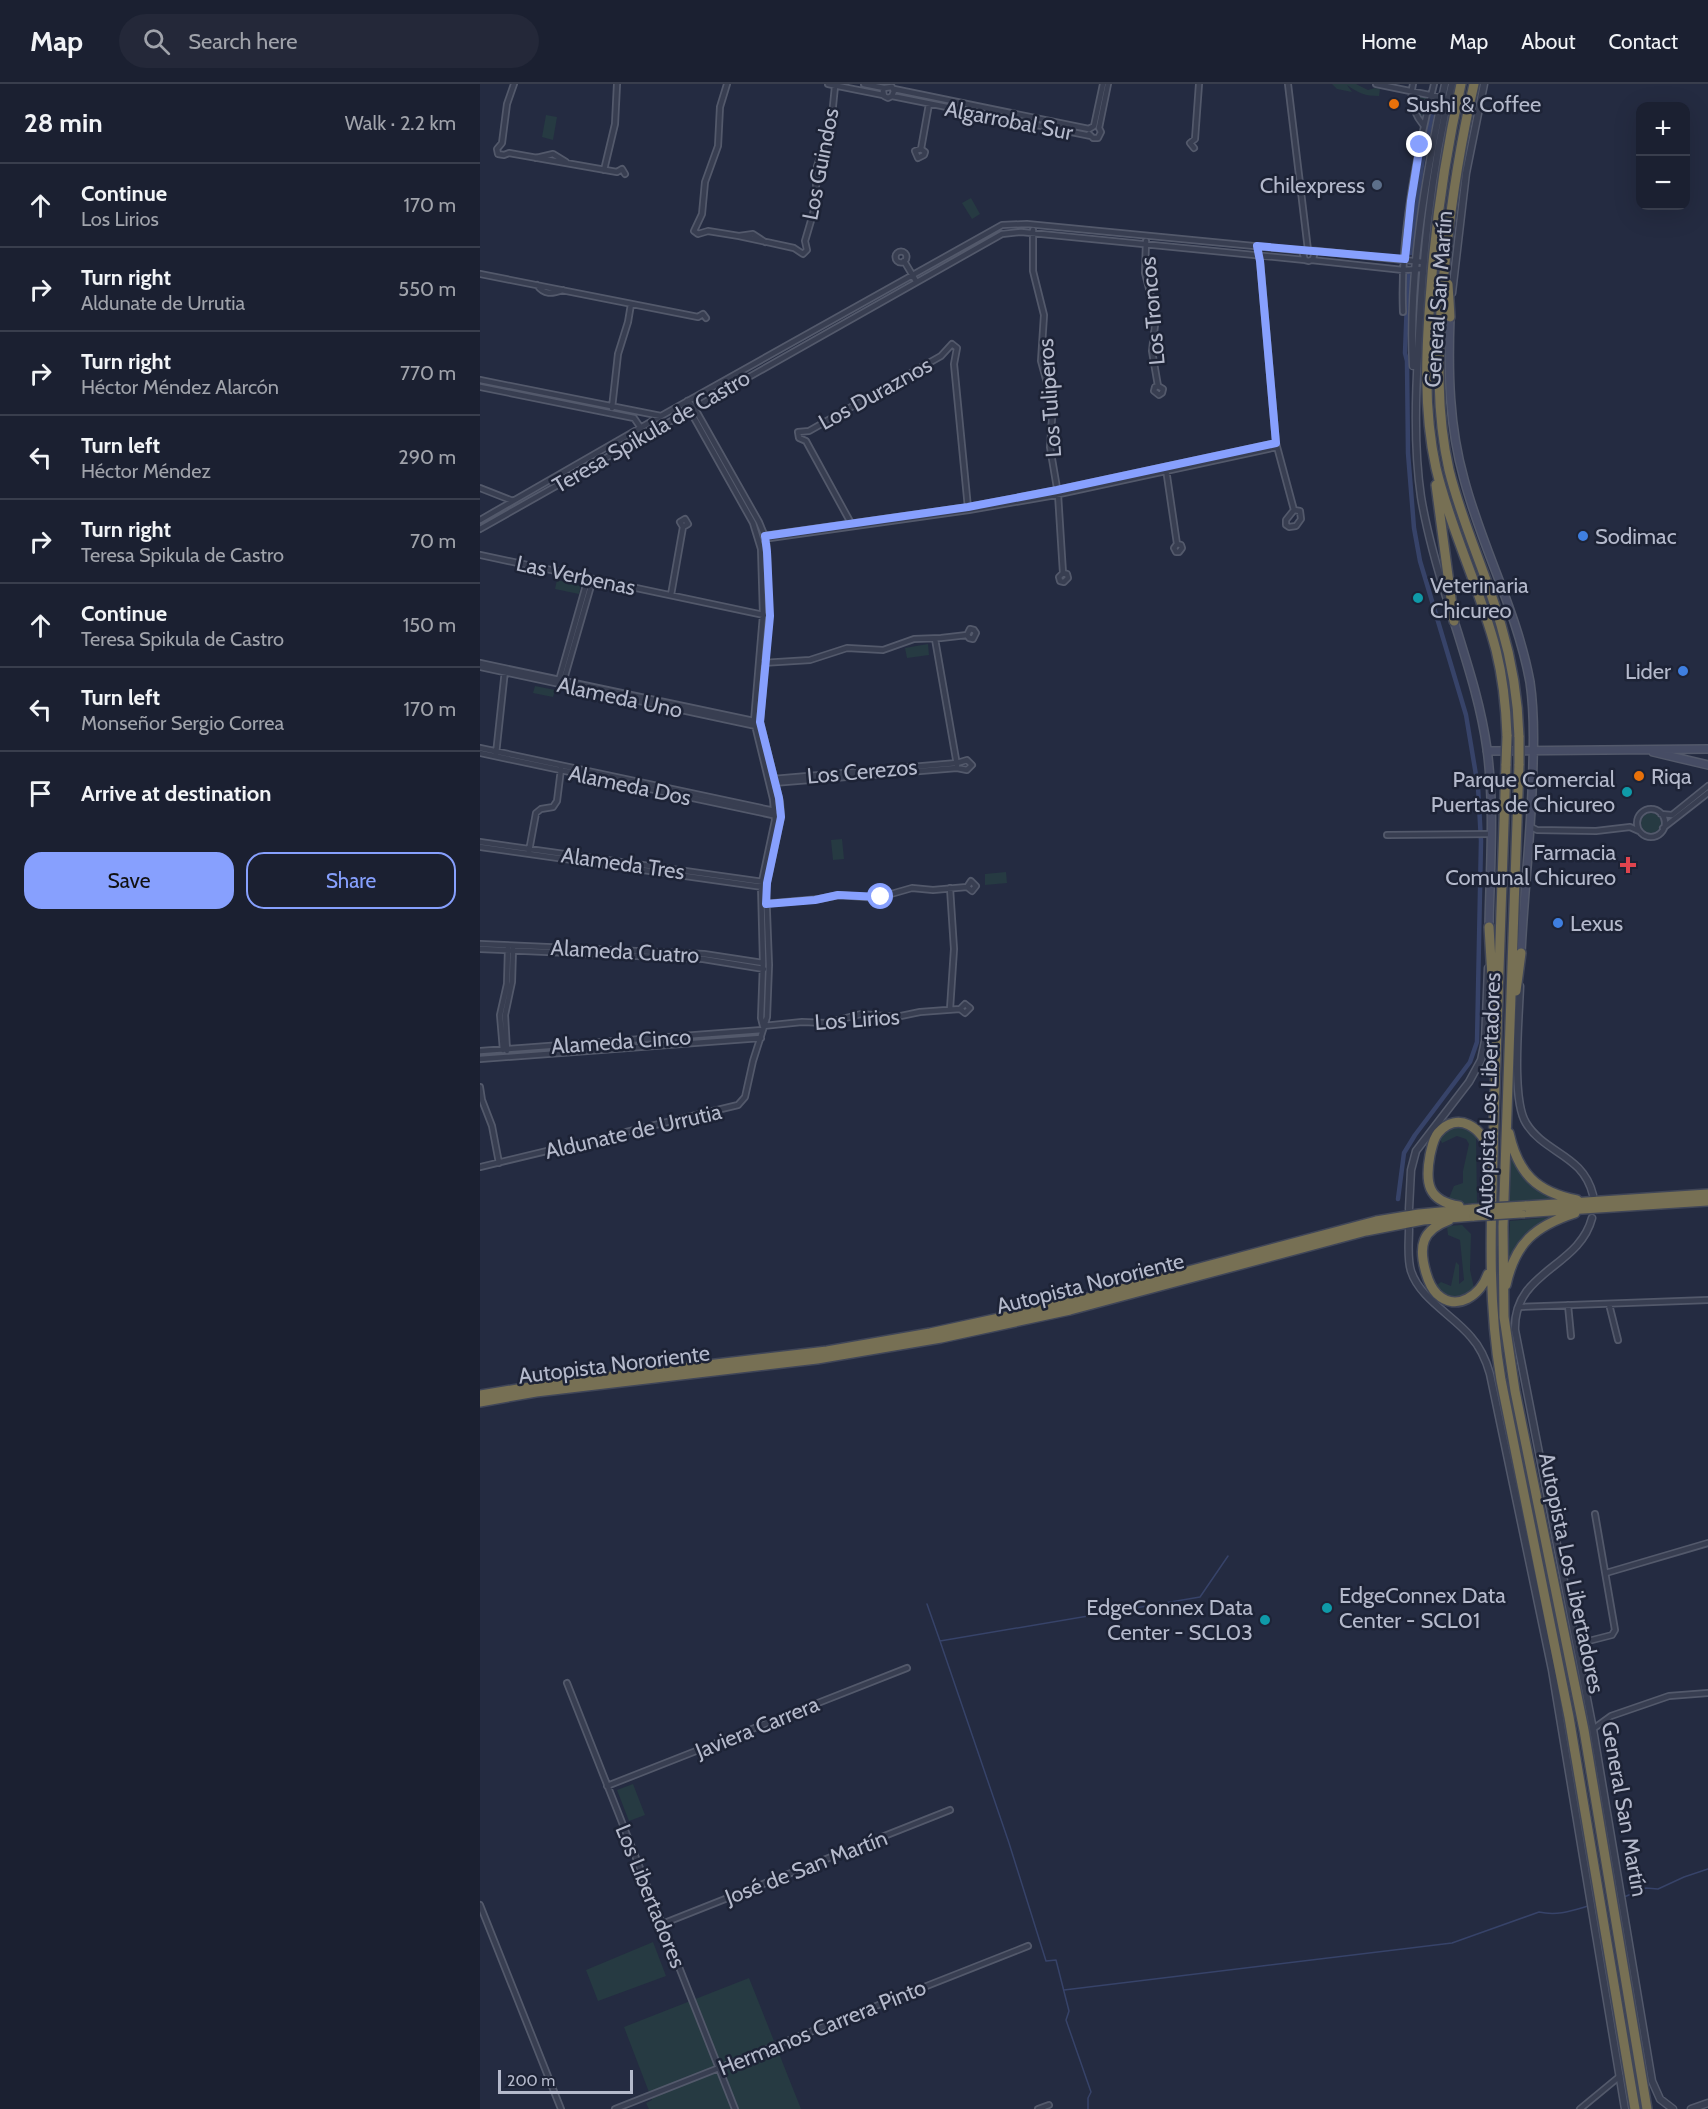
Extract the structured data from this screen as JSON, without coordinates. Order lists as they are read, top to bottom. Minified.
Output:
{"streets":{"highway":["Autopista Los Libertadores","Autopista Nororiente"],"main road":["General San Martín"],"street":["Algarrobal Sur","Los Guindos","Los Troncos","Los Duraznos","Los Tuliperos","Teresa Spikula de Castro","Las Verbenas","Alameda Uno","Los Cerezos","Alameda Dos","Alameda Tres","Alameda Cuatro","Los Lirios","Alameda Cinco","Aldunate de Urrutia","Javiera Carrera","José de San Martín","Los Libertadores","Hermanos Carrera Pinto"]},"crossings":[["General San Martín","Teresa Spikula de Castro"],["General San Martín","Autopista Los Libertadores"],["General San Martín","Autopista Nororiente"],["Los Troncos","Teresa Spikula de Castro"],["Los Tuliperos","Teresa Spikula de Castro"],["Teresa Spikula de Castro","Aldunate de Urrutia"],["Las Verbenas","Aldunate de Urrutia"],["Alameda Uno","Aldunate de Urrutia"],["Los Cerezos","Aldunate de Urrutia"],["Alameda Dos","Aldunate de Urrutia"],["Alameda Tres","Aldunate de Urrutia"],["Alameda Cuatro","Aldunate de Urrutia"],["Los Lirios","Alameda Cinco"],["Los Lirios","Aldunate de Urrutia"],["Alameda Cinco","Aldunate de Urrutia"],["Javiera Carrera","Los Libertadores"],["José de San Martín","Los Libertadores"],["Los Libertadores","Hermanos Carrera Pinto"]],"places":{"other":["Sushi & Coffee","Chilexpress","Sodimac","Veterinaria Chicureo","Lider","Riqa","Parque Comercial Puertas de Chicureo","Lexus","EdgeConnex Data Center - SCL01","EdgeConnex Data Center - SCL03"],"health":["Farmacia Comunal Chicureo"]},"scale_bar":"200 m","page":{"header":"Map","search":"Search here","nav":["Home","Map","About","Contact"],"heading":["28 min","Walk · 2.2 km"],"map_buttons":["+","−"],"list":[["Continue","Los Lirios","170 m"],["Turn right","Aldunate de Urrutia","550 m"],["Turn right","Héctor Méndez Alarcón","770 m"],["Turn left","Héctor Méndez","290 m"],["Turn right","Teresa Spikula de Castro","70 m"],["Continue","Teresa Spikula de Castro","150 m"],["Turn left","Monseñor Sergio Correa","170 m"],"Arrive at destination"],"buttons":["Save","Share"],"scale":"200 m"}}
